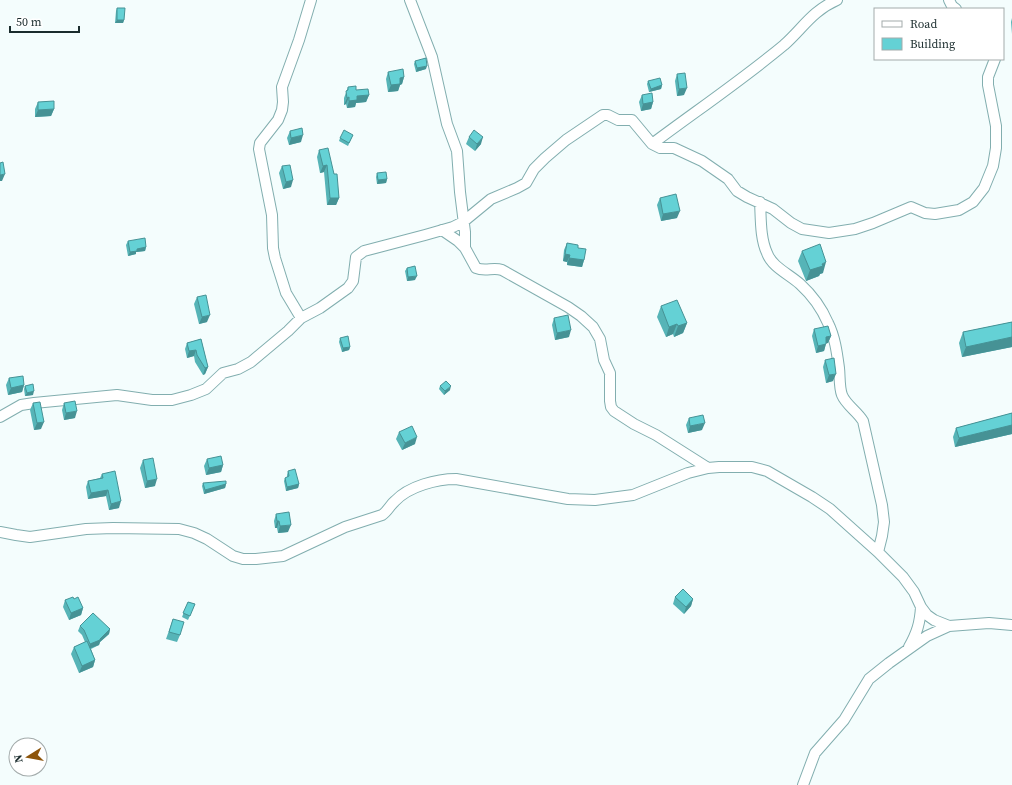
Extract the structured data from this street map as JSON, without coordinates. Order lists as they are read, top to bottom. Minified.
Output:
{"legend":["Road","Building"],"scale_bar":"50 m","north":"left"}
